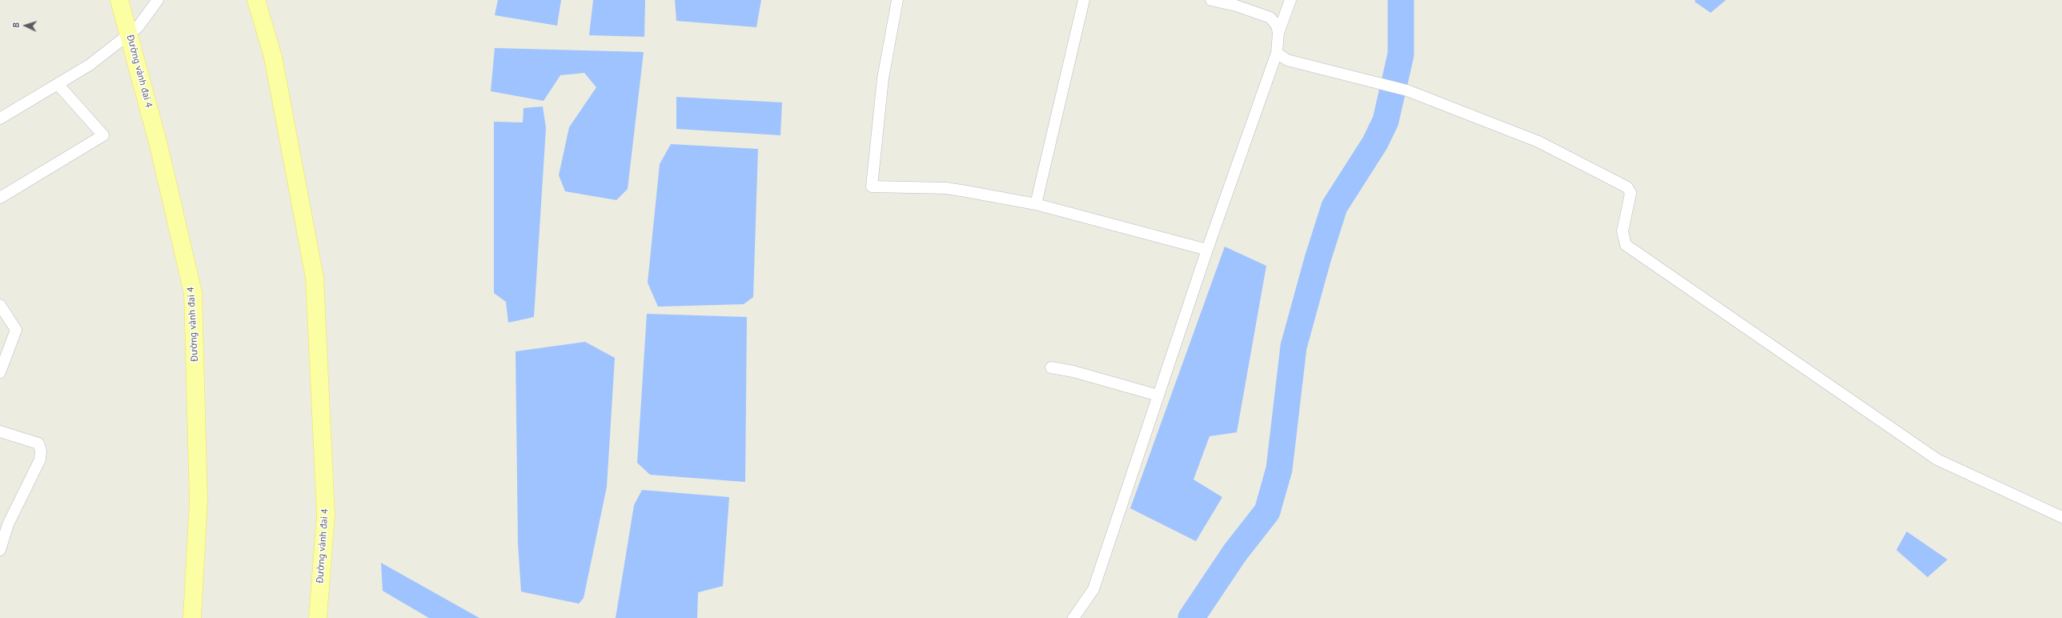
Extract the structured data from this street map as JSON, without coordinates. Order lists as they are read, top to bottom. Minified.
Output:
{"streets":{"main road":["Đường vành đai 4"]},"north":"left"}
